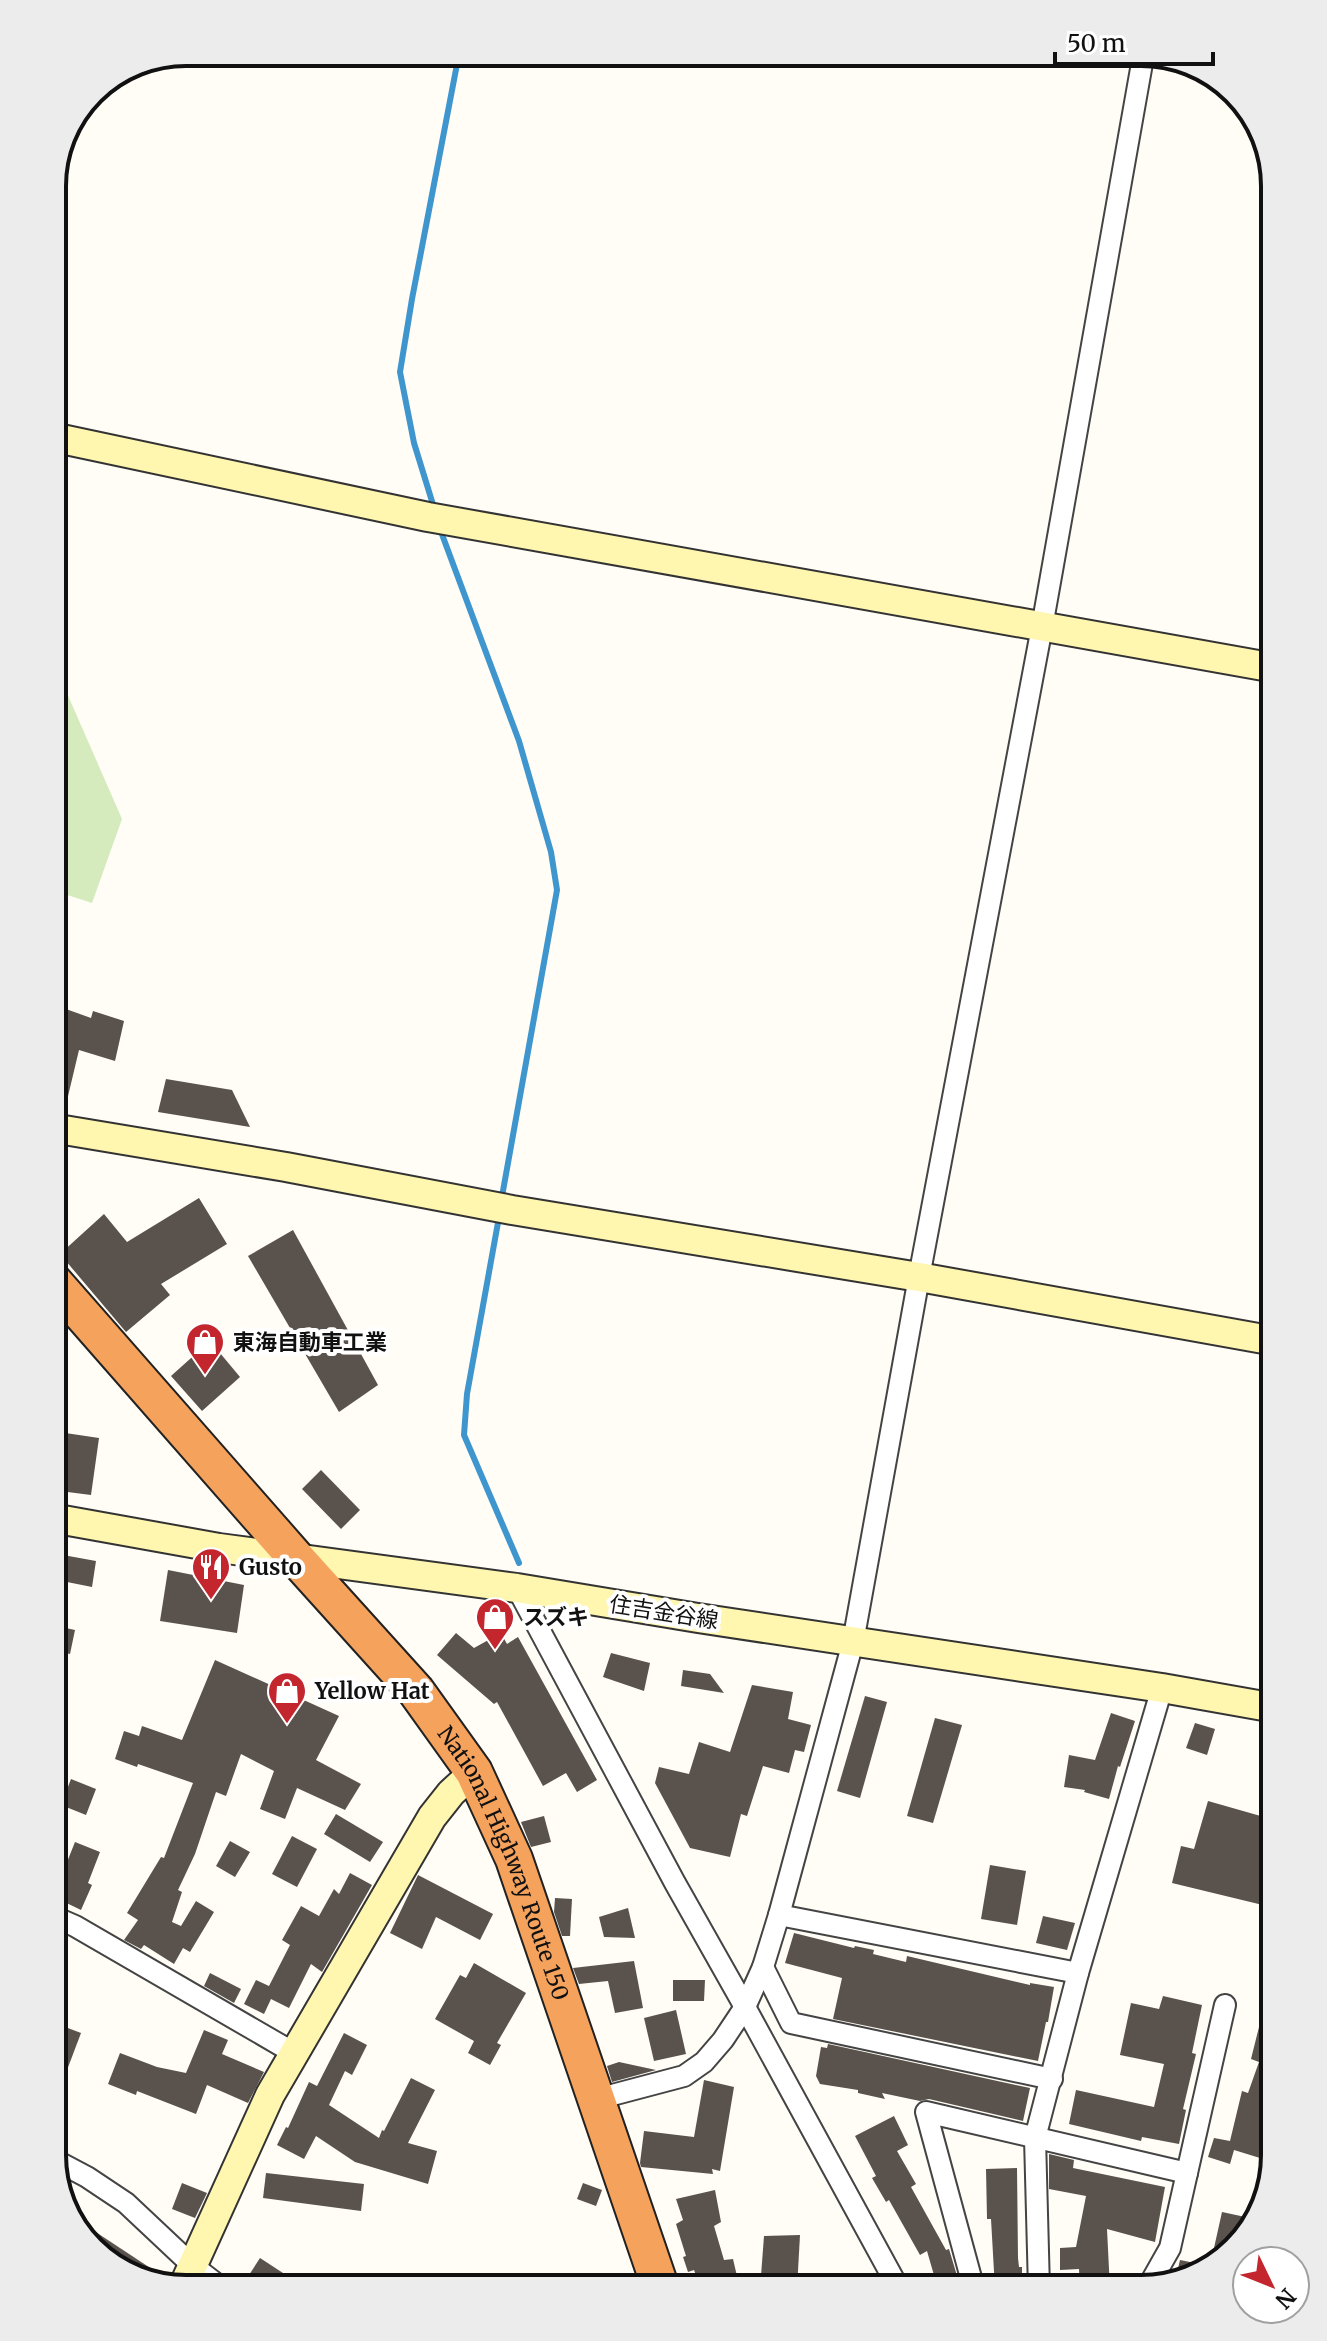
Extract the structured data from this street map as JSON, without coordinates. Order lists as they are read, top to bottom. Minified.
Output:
{"streets":{"highway":["National Highway Route 150"],"street":["住吉金谷線"]},"crossings":[["住吉金谷線","National Highway Route 150"]],"places":{"shop":["東海自動車工業","スズキ","Yellow Hat"],"restaurant":["Gusto"]},"scale_bar":"50 m","north":"bottom right"}
